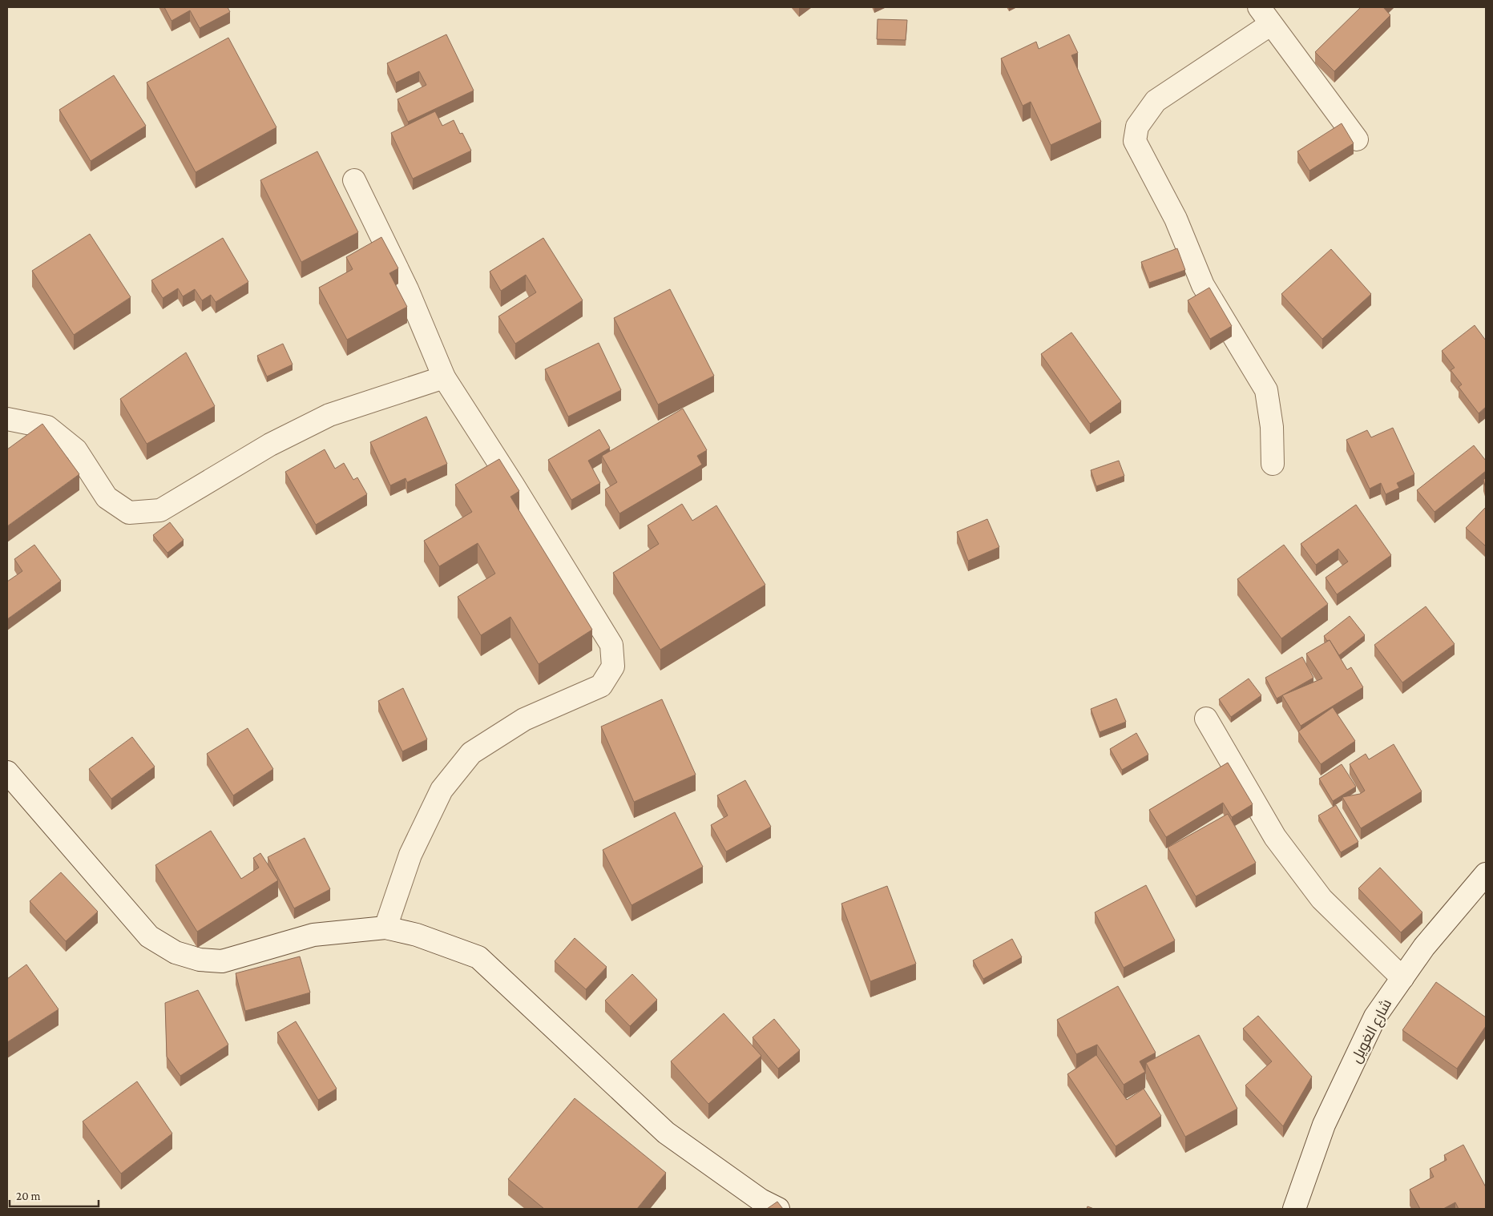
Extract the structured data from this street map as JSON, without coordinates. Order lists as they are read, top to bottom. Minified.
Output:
{"streets":{"street":["شارع الغويل"]},"scale_bar":"20 m"}
